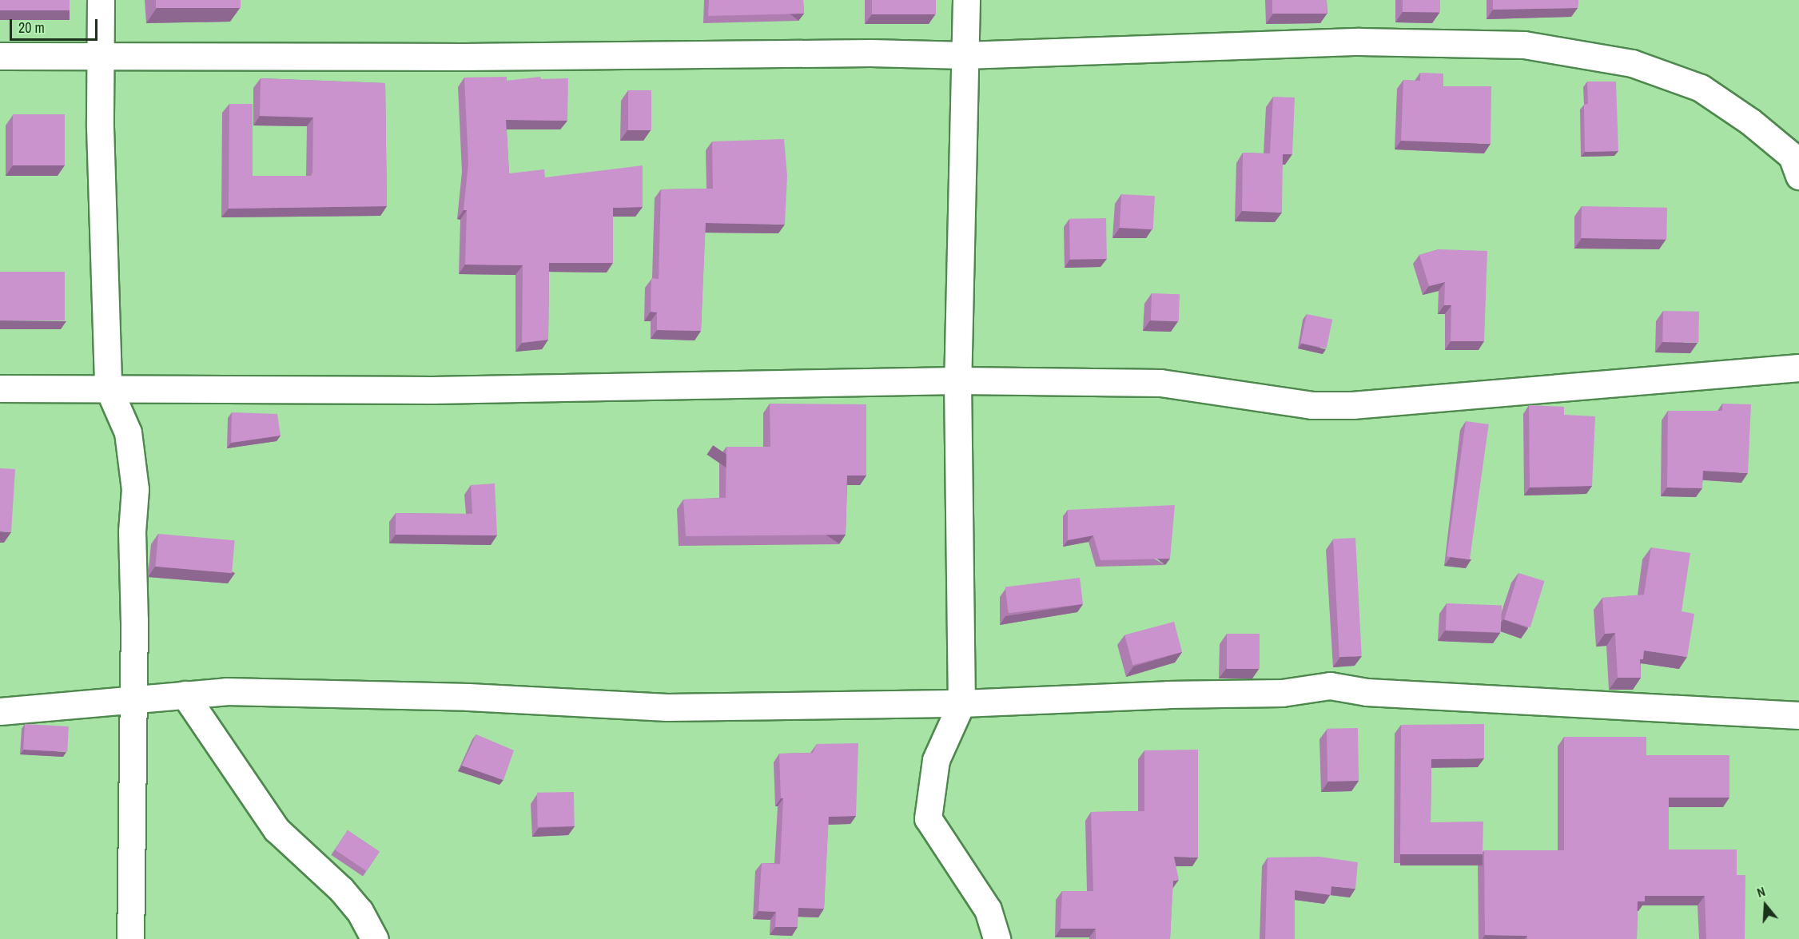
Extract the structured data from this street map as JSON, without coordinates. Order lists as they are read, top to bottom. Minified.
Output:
{"scale_bar":"20 m","north":"top"}
